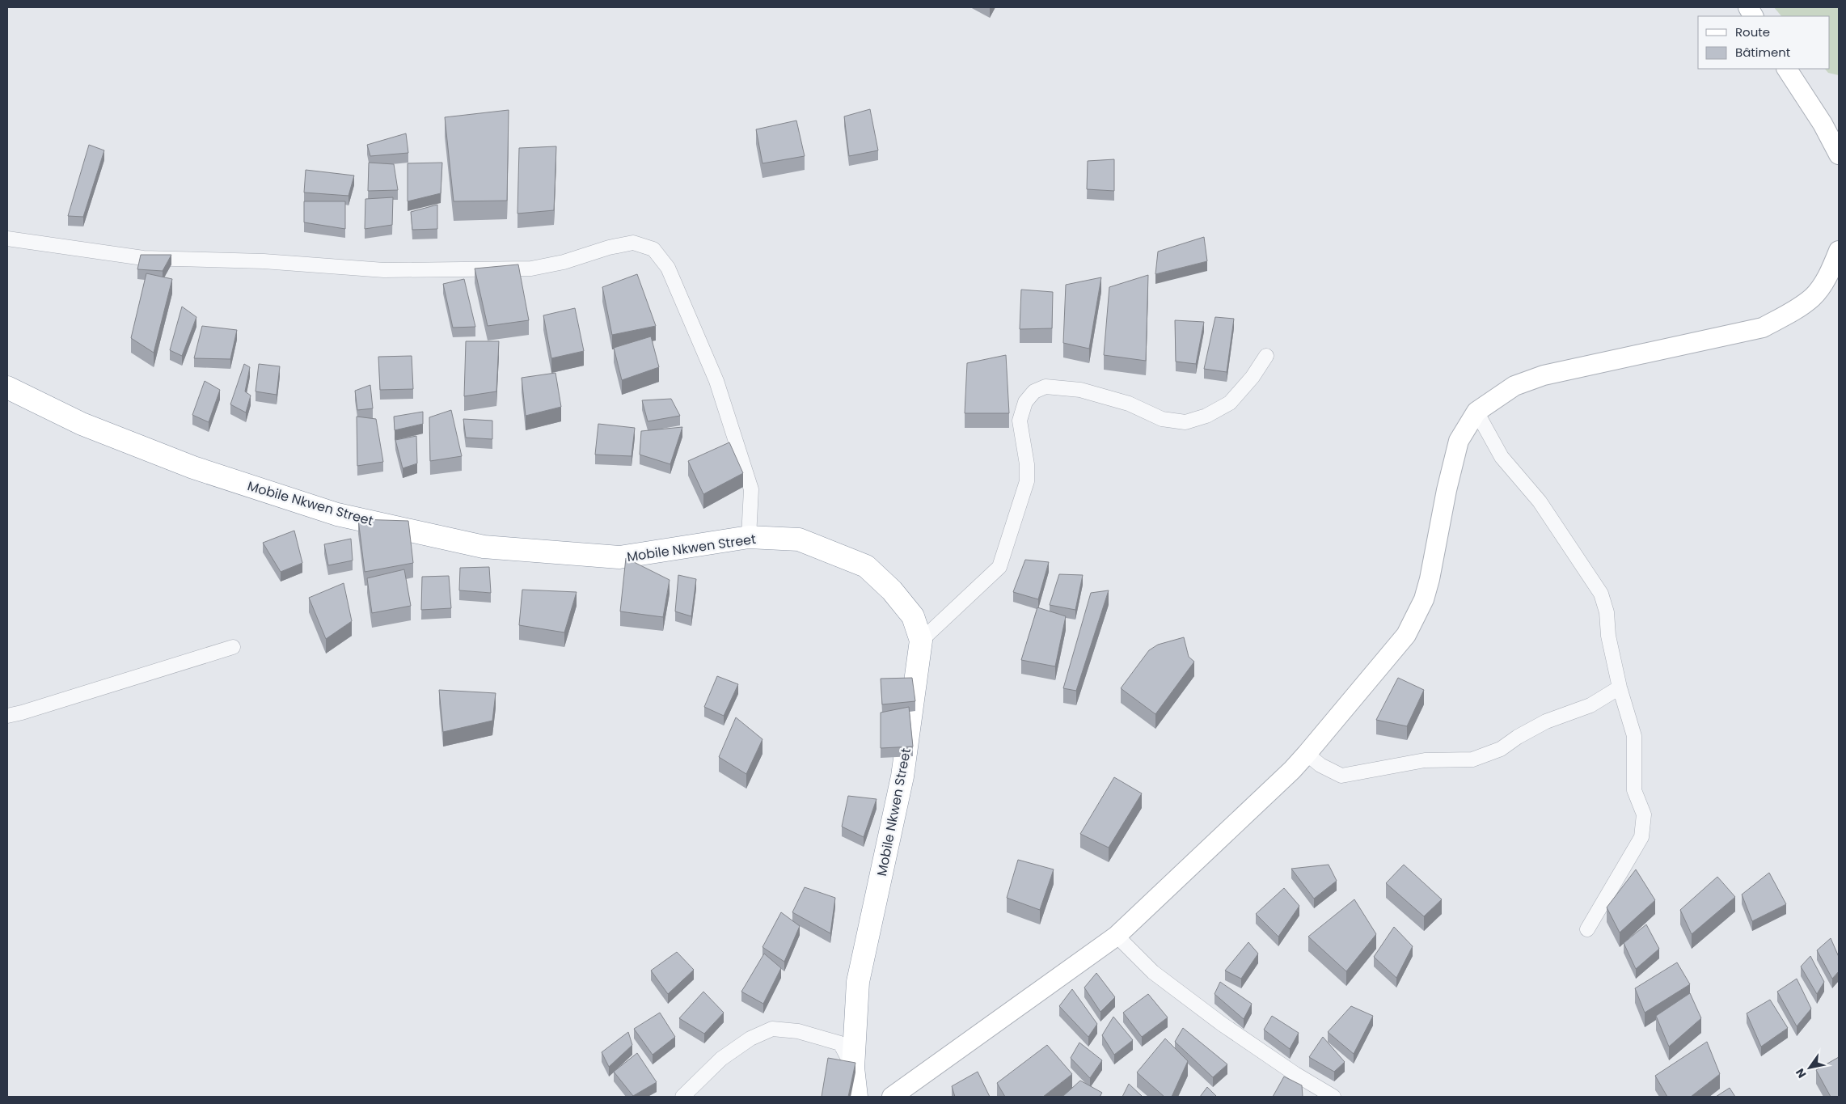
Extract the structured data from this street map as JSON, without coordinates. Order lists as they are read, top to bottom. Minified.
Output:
{"streets":{"highway":["Mobile Nkwen Street"]},"legend":["Route","Bâtiment"],"north":"bottom left"}
